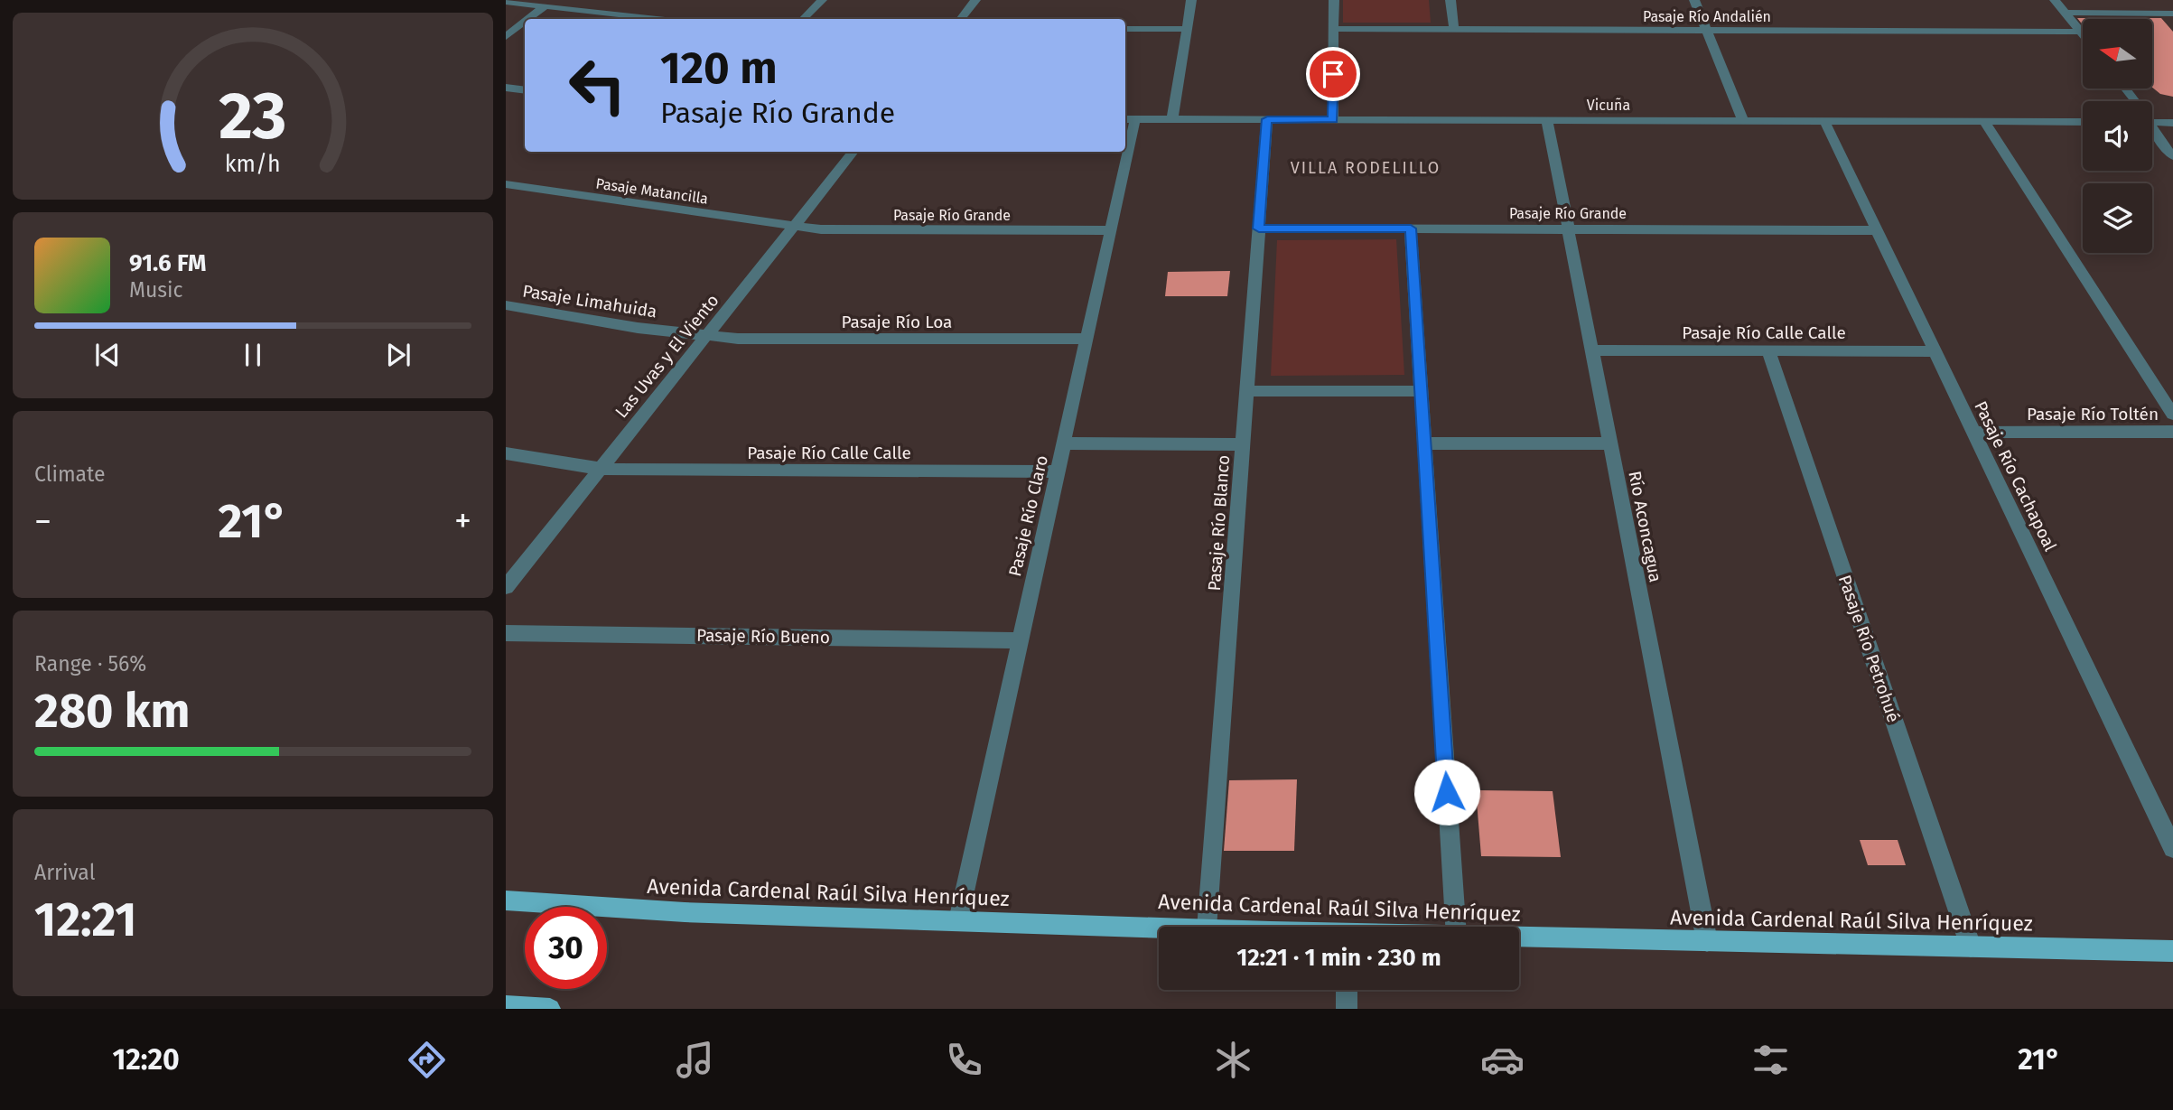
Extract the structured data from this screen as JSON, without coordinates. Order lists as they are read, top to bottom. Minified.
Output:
{"streets":{"main road":["Avenida Cardenal Raúl Silva Henríquez"],"street":["Pasaje Río Andalién","Vicuña","Pasaje Matancilla","Pasaje Río Grande","Pasaje Limahuida","Pasaje Río Loa","Pasaje Río Calle Calle","Las Uvas y El Viento","Pasaje Río Toltén","Pasaje Río Cachapoal","Pasaje Río Claro","Pasaje Río Blanco","Río Aconcagua","Pasaje Río Bueno","Pasaje Río Petrohué"]},"crossings":[["Vicuña","Pasaje Río Cachapoal"],["Vicuña","Pasaje Río Claro"],["Vicuña","Pasaje Río Blanco"],["Vicuña","Río Aconcagua"],["Pasaje Matancilla","Pasaje Río Grande"],["Pasaje Matancilla","Las Uvas y El Viento"],["Pasaje Río Grande","Las Uvas y El Viento"],["Pasaje Río Grande","Pasaje Río Cachapoal"],["Pasaje Río Grande","Pasaje Río Claro"],["Pasaje Río Grande","Pasaje Río Blanco"],["Pasaje Río Grande","Río Aconcagua"],["Pasaje Limahuida","Pasaje Río Loa"],["Pasaje Limahuida","Las Uvas y El Viento"],["Pasaje Río Loa","Las Uvas y El Viento"],["Pasaje Río Loa","Pasaje Río Claro"],["Pasaje Río Calle Calle","Las Uvas y El Viento"],["Pasaje Río Calle Calle","Pasaje Río Cachapoal"],["Pasaje Río Calle Calle","Pasaje Río Claro"],["Pasaje Río Calle Calle","Río Aconcagua"],["Pasaje Río Calle Calle","Pasaje Río Petrohué"],["Pasaje Río Toltén","Pasaje Río Cachapoal"],["Pasaje Río Claro","Pasaje Río Bueno"],["Pasaje Río Claro","Avenida Cardenal Raúl Silva Henríquez"],["Río Aconcagua","Avenida Cardenal Raúl Silva Henríquez"],["Pasaje Río Petrohué","Avenida Cardenal Raúl Silva Henríquez"]],"districts":["VILLA RODELILLO"],"north":"left","page":{"turn":["120 m","Pasaje Río Grande"],"song":["91.6 FM","Music"],"tile":["Climate",["Range · 56%","280 km"],["Arrival","12:21"]],"heat":["−","21°","+"],"limit":"30","trip":"12:21 · 1 min · 230 m","tabs":["12:20","21°"],"gauge":["23","km/h"]}}
